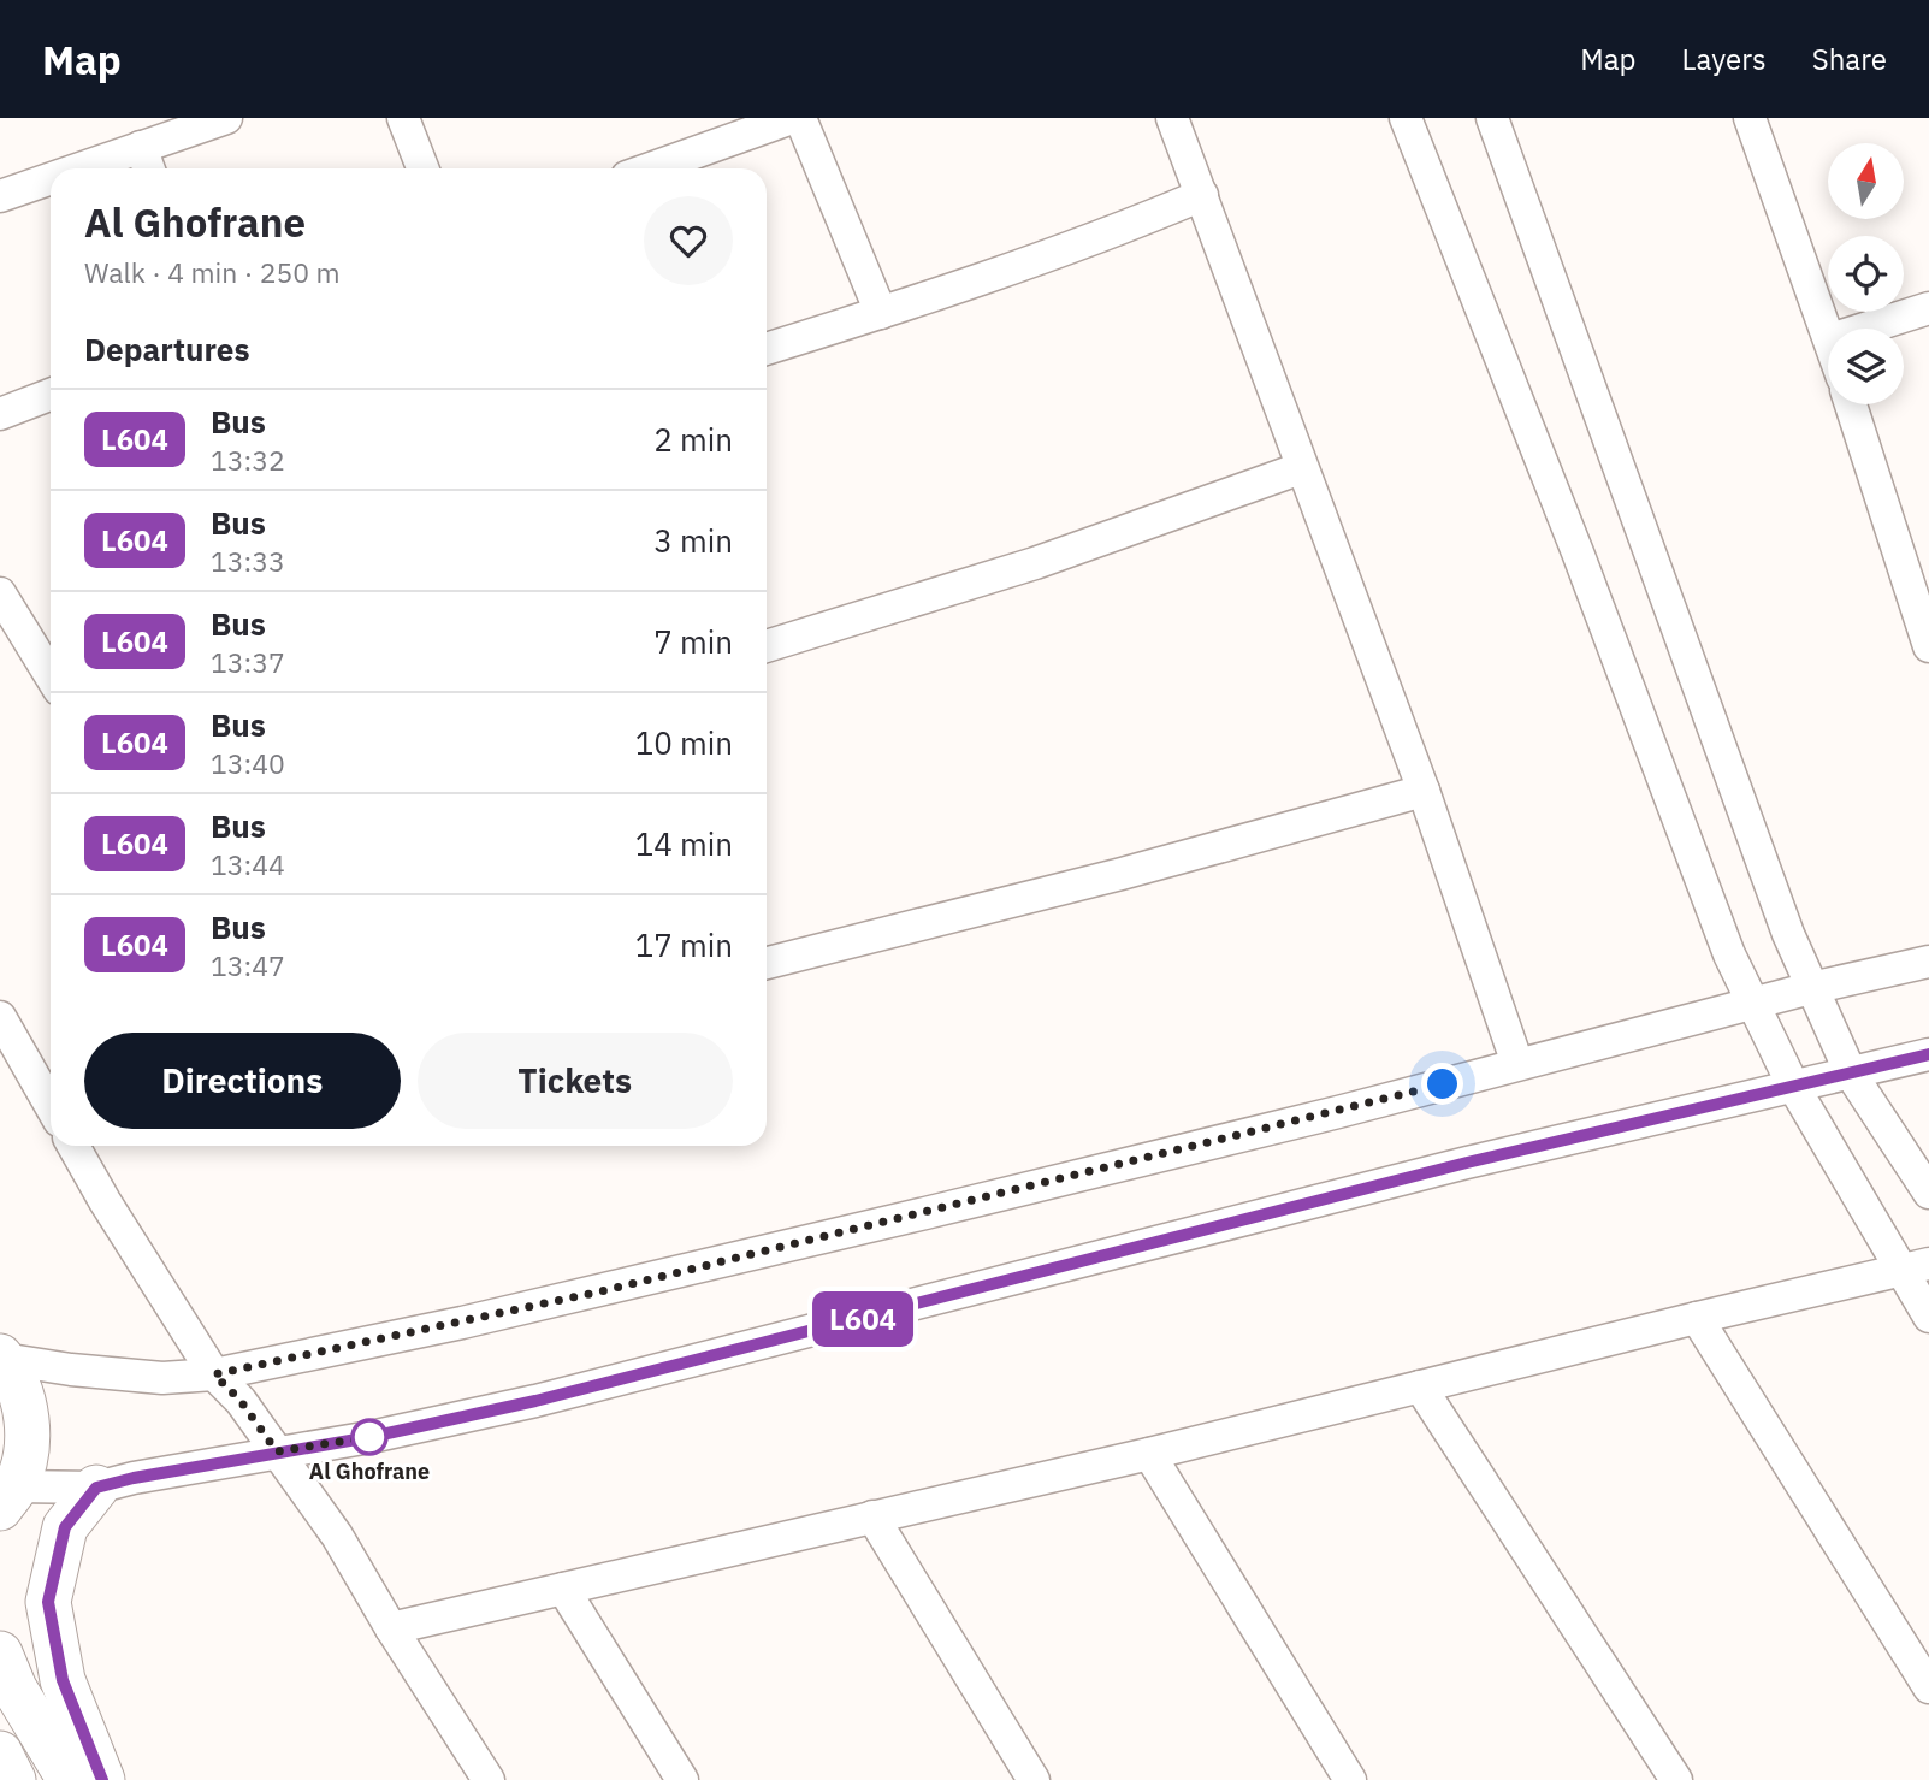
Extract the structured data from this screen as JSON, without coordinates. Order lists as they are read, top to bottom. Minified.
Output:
{"places":["Al Ghofrane"],"lines":["bus line L604"],"north":"top","page":{"header":"Map","nav":["Map","Layers","Share"],"on_map":"L604","heading":[["Al Ghofrane","Walk · 4 min · 250 m"],"Departures"],"list":[{"mark":"L604","name":"Bus","note":"13:32","value":"2 min"},{"mark":"L604","name":"Bus","note":"13:33","value":"3 min"},{"mark":"L604","name":"Bus","note":"13:37","value":"7 min"},{"mark":"L604","name":"Bus","note":"13:40","value":"10 min"},{"mark":"L604","name":"Bus","note":"13:44","value":"14 min"},{"mark":"L604","name":"Bus","note":"13:47","value":"17 min"}],"buttons":["Directions","Tickets"]}}
